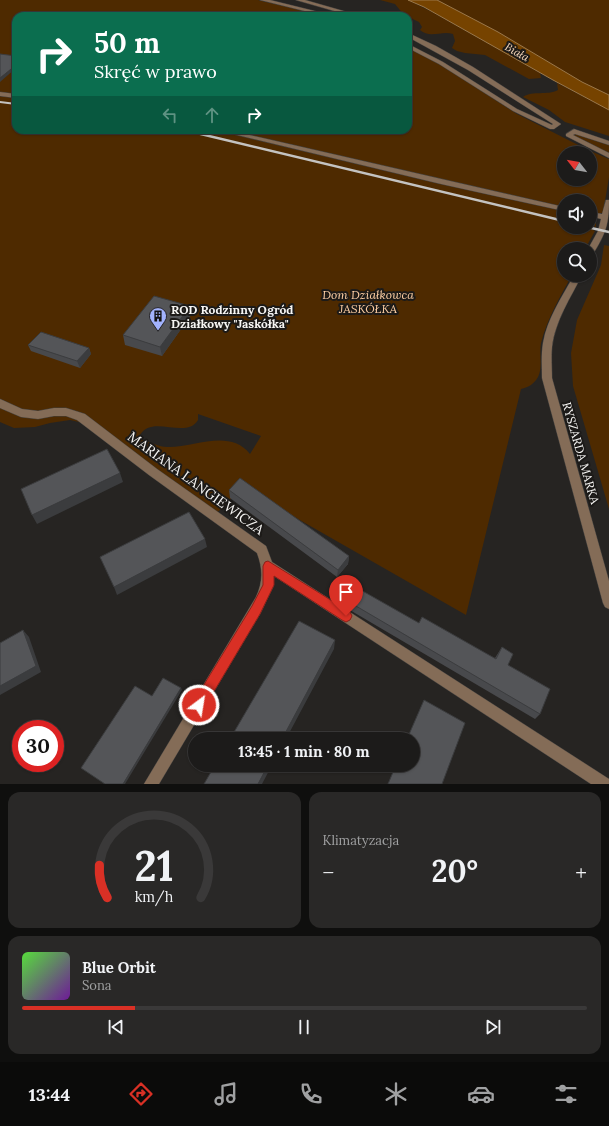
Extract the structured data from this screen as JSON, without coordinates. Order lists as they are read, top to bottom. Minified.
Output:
{"streets":{"street":["RYSZARDA MARKA","MARIANA LANGIEWICZA"]},"water":["Biała"],"parks":["Dom Działkowca JASKÓŁKA"],"places":{"building":["ROD Rodzinny Ogród Działkowy \"Jaskółka\""]},"north":"top left","page":{"turn":["50 m","Skręć w prawo"],"limit":"30","trip":"13:45 · 1 min · 80 m","tile":"Klimatyzacja","heat":["−","20°","+"],"song":["Blue Orbit","Sona"],"tabs":"13:44","gauge":["21","km/h"]}}
